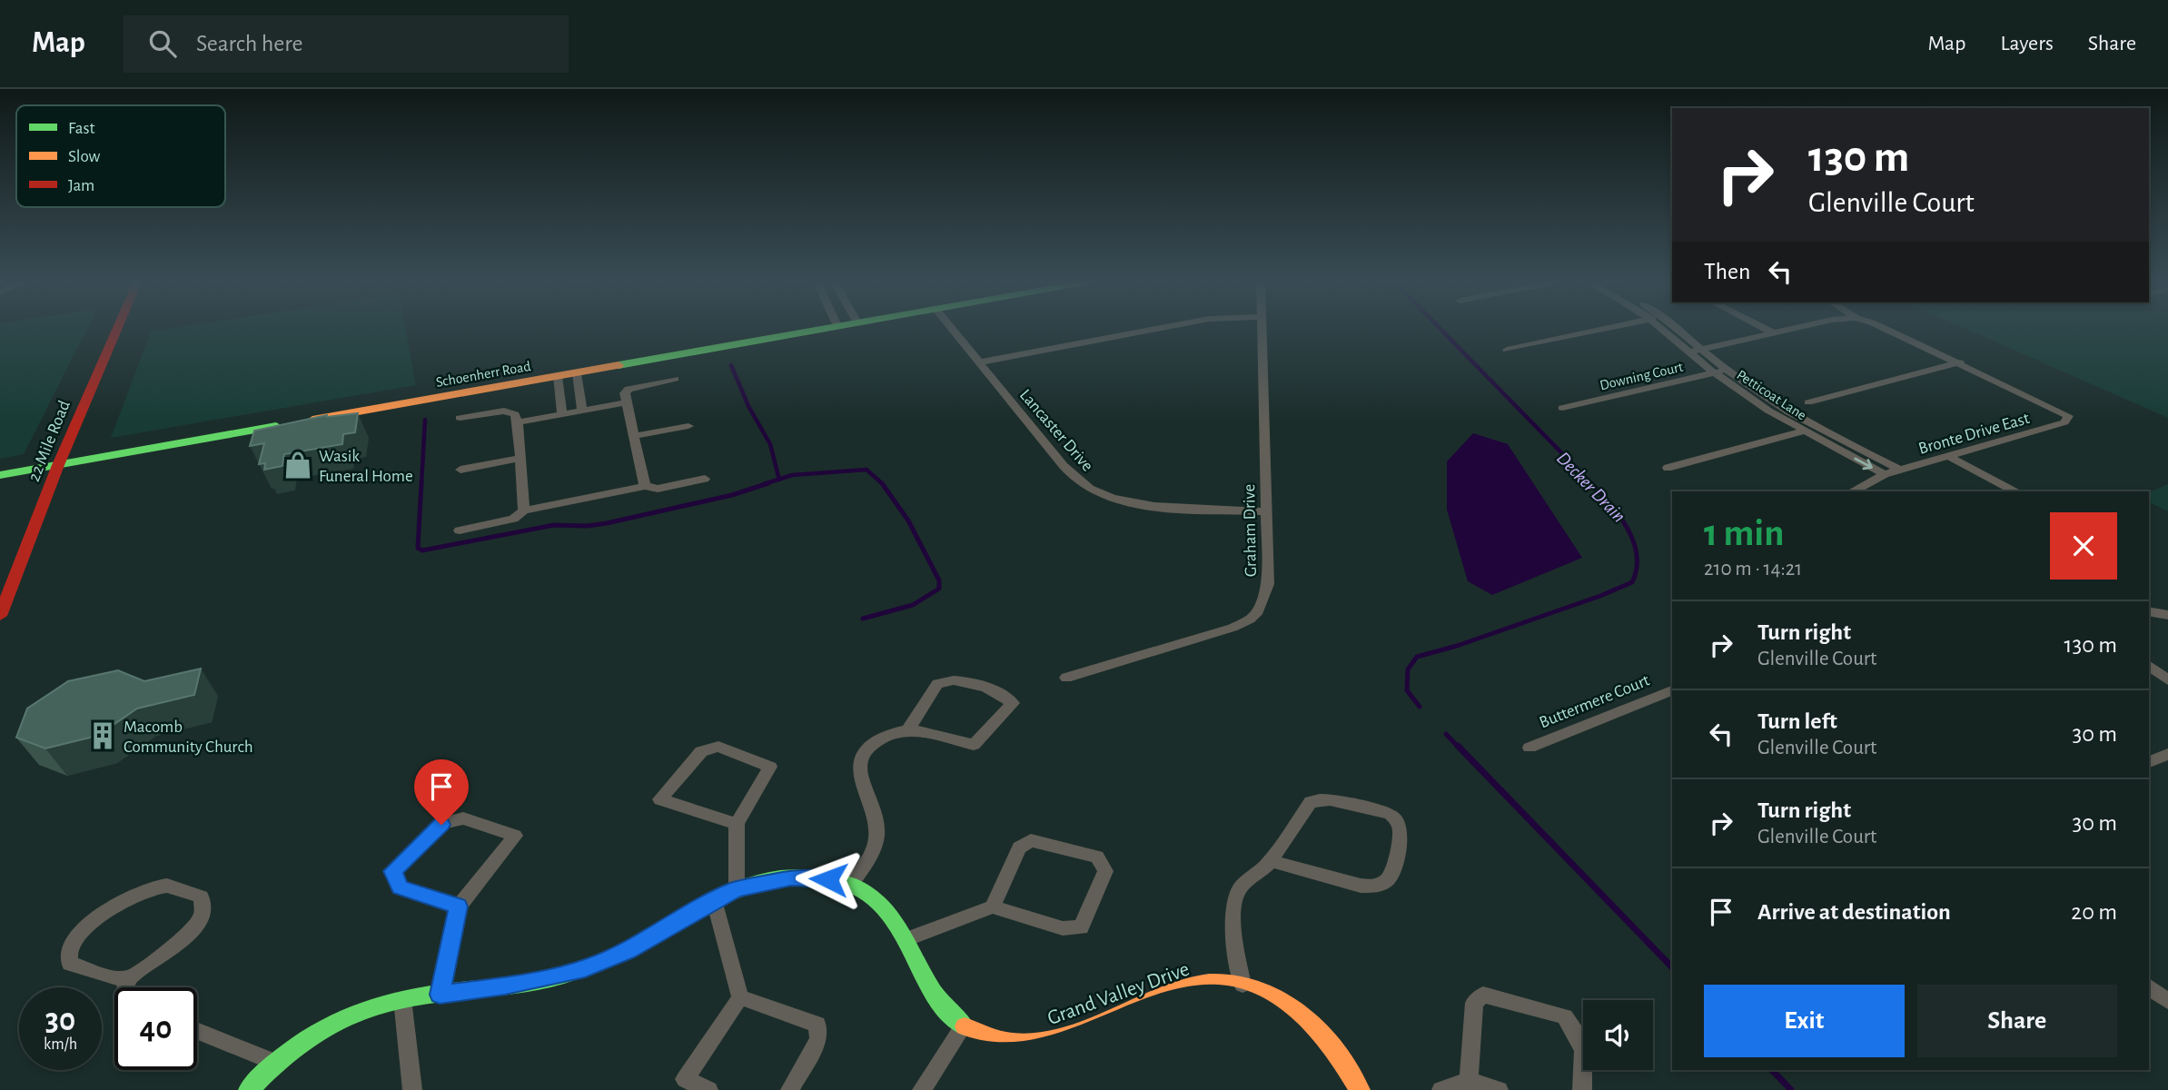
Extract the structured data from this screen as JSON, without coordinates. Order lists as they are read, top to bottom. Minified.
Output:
{"streets":{"street":["Schoenherr Road","Downing Court","Petticoat Lane","Lancaster Drive","Bronte Drive East","22 Mile Road","Graham Drive","Buttermere Court","Grand Valley Drive"]},"crossings":[["Schoenherr Road","22 Mile Road"],["Downing Court","Petticoat Lane"],["Petticoat Lane","Bronte Drive East"],["Lancaster Drive","Graham Drive"]],"water":["Decker Drain"],"places":{"shop":["Wasik Funeral Home"],"building":["Macomb Community Church"]},"legend":["Fast","Slow","Jam"],"page":{"header":"Map","search":"Search here","nav":["Map","Layers","Share"],"turn":["130 m","Glenville Court"],"then":"Then","heading":["1 min","210 m · 14:21"],"list":[{"name":"Turn right","note":"Glenville Court","value":"130 m"},{"name":"Turn left","note":"Glenville Court","value":"30 m"},{"name":"Turn right","note":"Glenville Court","value":"30 m"},{"name":"Arrive at destination","value":"20 m"}],"buttons":["Exit","Share"],"speed":"30 km/h","limit":"40"}}
